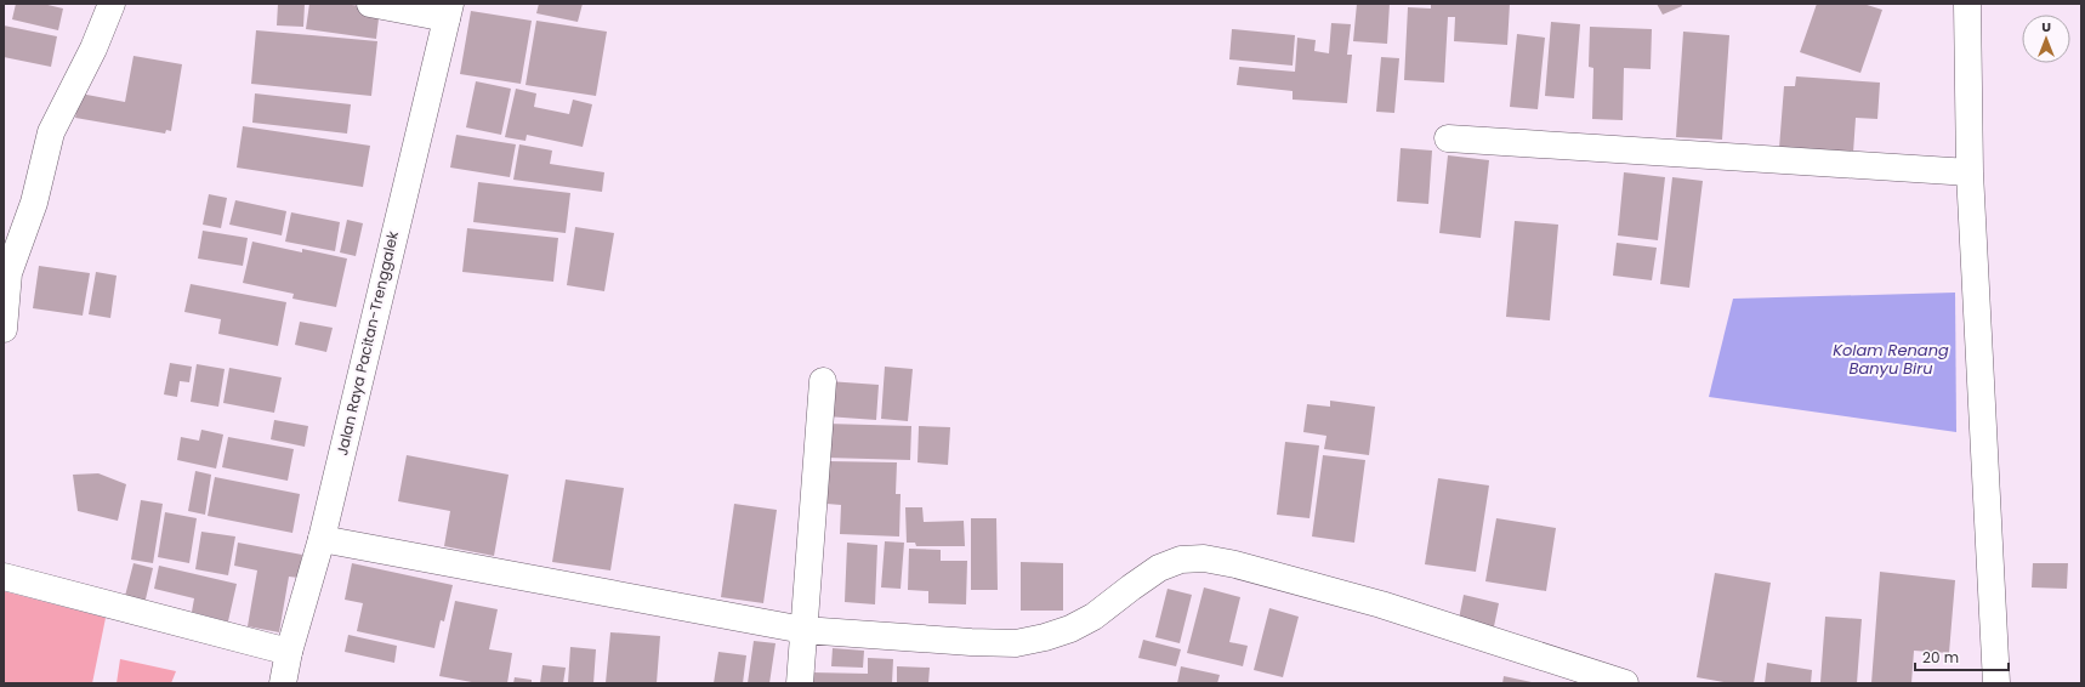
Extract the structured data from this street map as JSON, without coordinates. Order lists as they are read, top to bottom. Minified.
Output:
{"streets":{"main road":["Jalan Raya Pacitan-Trenggalek"]},"water":["Kolam Renang Banyu Biru"],"scale_bar":"20 m","north":"top"}
